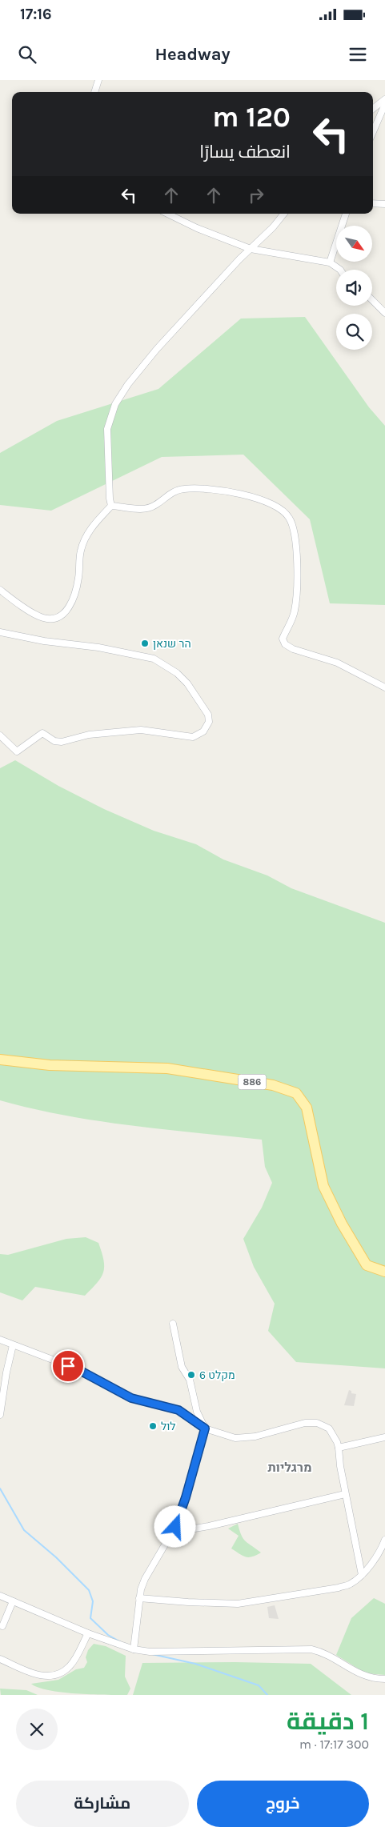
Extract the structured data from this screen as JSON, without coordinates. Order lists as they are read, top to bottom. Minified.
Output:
{"streets":{"main road":["886"]},"districts":["מרגליות"],"places":["הר שנאן","מקלט 6","לול"],"north":"bottom right","page":{"status":"17:16","header":"Headway","turn":["120 m","انعطف يسارًا"],"heading":["1 دقيقة","300 m · 17:17"],"buttons":["خروج","مشاركة"]}}
